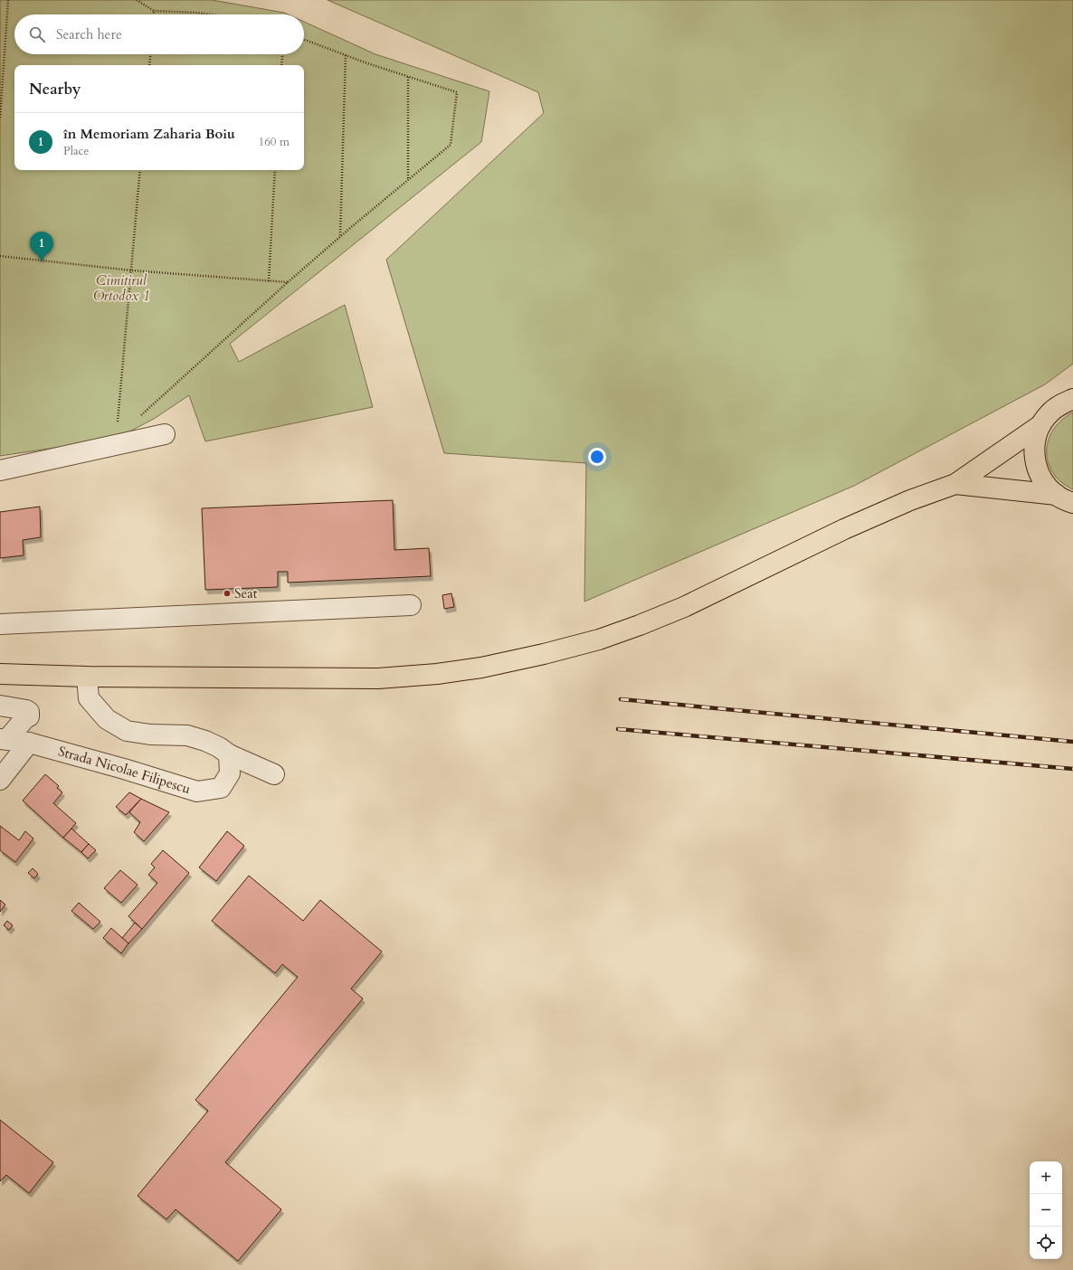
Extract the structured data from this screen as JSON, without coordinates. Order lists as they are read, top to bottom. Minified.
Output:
{"streets":{"street":["Strada Nicolae Filipescu"]},"parks":["Cimitirul Ortodox 1"],"places":["Seat"],"page":{"search":"Search here","heading":"Nearby","list":[{"mark":"1","name":"în Memoriam Zaharia Boiu","note":"Place","value":"160 m"}],"pins":"1","map_buttons":["+","−"]}}
